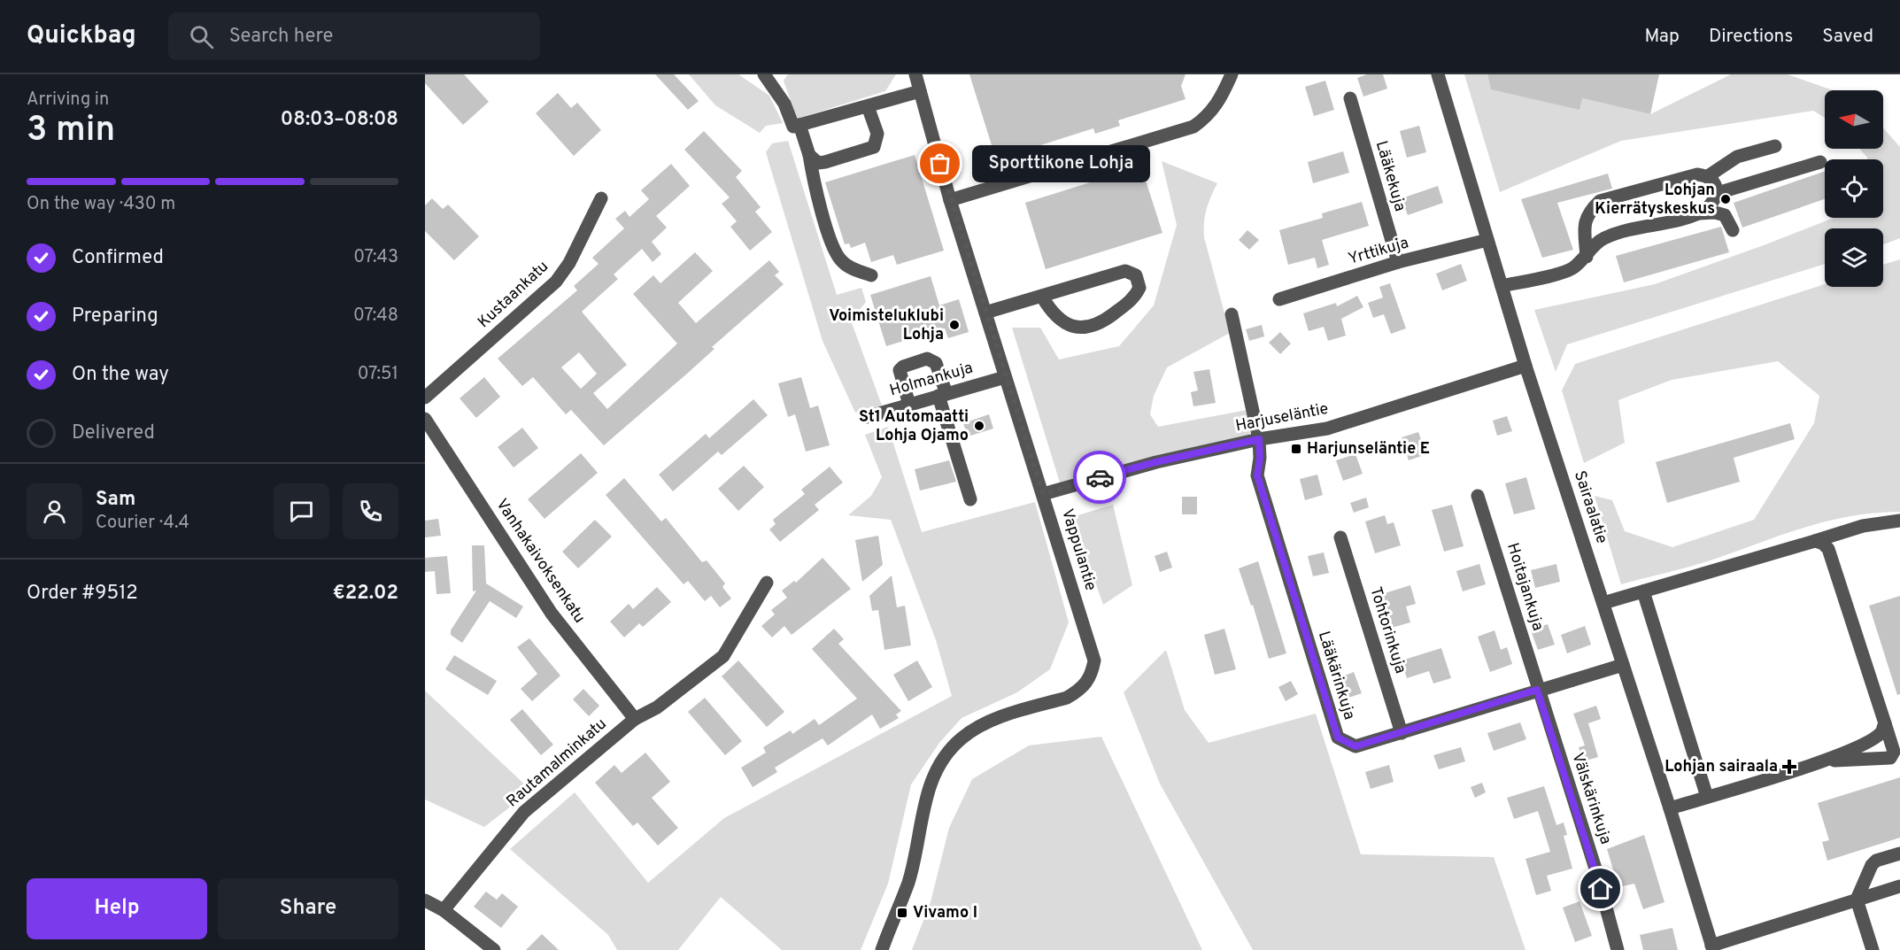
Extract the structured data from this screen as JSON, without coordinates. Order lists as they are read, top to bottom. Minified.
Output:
{"streets":{"street":["Lääkekuja","Yrttikuja","Kustaankatu","Holmankuja","Harjuseläntie","Sairaalatie","Vappulantie","Vanhakaivoksenkatu","Hoitajankuja","Tohtorinkuja","Lääkärinkuja","Rautamalminkatu","Välskärinkuja"]},"crossings":[["Lääkekuja","Yrttikuja"],["Yrttikuja","Sairaalatie"],["Holmankuja","Vappulantie"],["Harjuseläntie","Sairaalatie"],["Harjuseläntie","Vappulantie"],["Harjuseläntie","Lääkärinkuja"],["Sairaalatie","Lääkärinkuja"],["Vanhakaivoksenkatu","Rautamalminkatu"],["Hoitajankuja","Lääkärinkuja"],["Hoitajankuja","Välskärinkuja"],["Tohtorinkuja","Lääkärinkuja"],["Lääkärinkuja","Välskärinkuja"]],"places":{"other":["Sporttikone Lohja","Lohjan Kierrätyskeskus","Voimisteluklubi Lohja","St1 Automaatti Lohja Ojamo"],"transit":["Harjunseläntie E","Vivamo I"],"health":["Lohjan sairaala"]},"north":"left","page":{"header":"Quickbag","search":"Search here","nav":["Map","Directions","Saved"],"heading":["3 min","Arriving in","08:03–08:08"],"panel":["Sam","Courier · 4.4","Order #9512","€22.02"],"bubble":"Sporttikone Lohja","bar":"On the way · 430 m","list":[["Confirmed","07:43"],["Preparing","07:48"],["On the way","07:51"],"Delivered"],"buttons":["Help","Share"]}}
